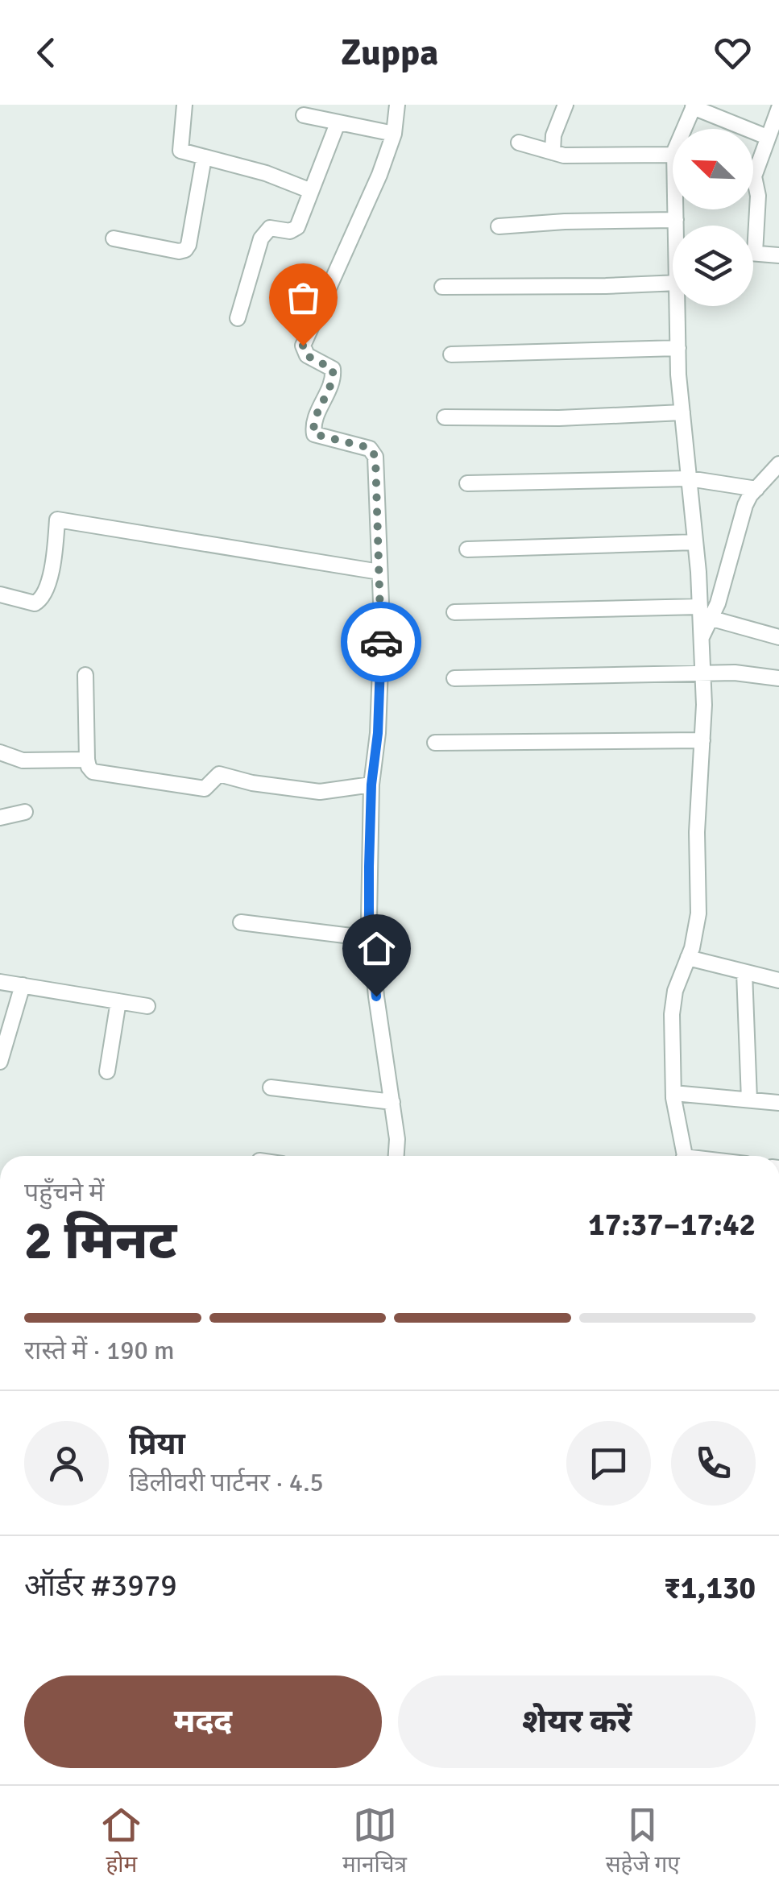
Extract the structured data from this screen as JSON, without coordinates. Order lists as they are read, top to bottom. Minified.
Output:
{"north":"top left","page":{"header":"Zuppa","heading":["2 मिनट","पहुँचने में","17:37–17:42"],"panel":["प्रिया","डिलीवरी पार्टनर · 4.5","ऑर्डर #3979","₹1,130"],"bar":"रास्ते में · 190 m","buttons":["मदद","शेयर करें"],"tabs":["होम","मानचित्र","सहेजे गए"]}}
